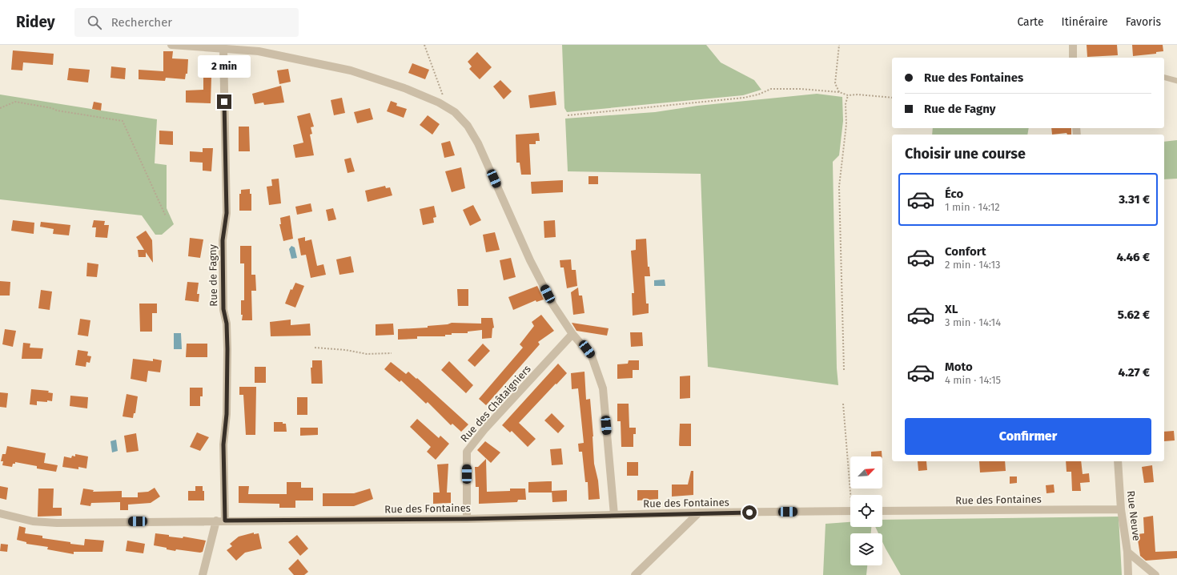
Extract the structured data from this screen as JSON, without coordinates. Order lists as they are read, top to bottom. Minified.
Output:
{"streets":{"street":["Rue de Fagny","Rue des Châtaigniers","Rue des Fontaines","Rue Neuve"]},"crossings":[["Rue de Fagny","Rue des Fontaines"],["Rue des Châtaigniers","Rue des Fontaines"],["Rue des Fontaines","Rue Neuve"]],"north":"top right","page":{"header":"Ridey","search":"Rechercher","nav":["Carte","Itinéraire","Favoris"],"bubble":"2 min","banner":["Rue des Fontaines","Rue de Fagny"],"heading":"Choisir une course","list":[{"name":"Éco","note":"1 min · 14:12","value":"3.31 €"},{"name":"Confort","note":"2 min · 14:13","value":"4.46 €"},{"name":"XL","note":"3 min · 14:14","value":"5.62 €"},{"name":"Moto","note":"4 min · 14:15","value":"4.27 €"}],"buttons":"Confirmer"}}
